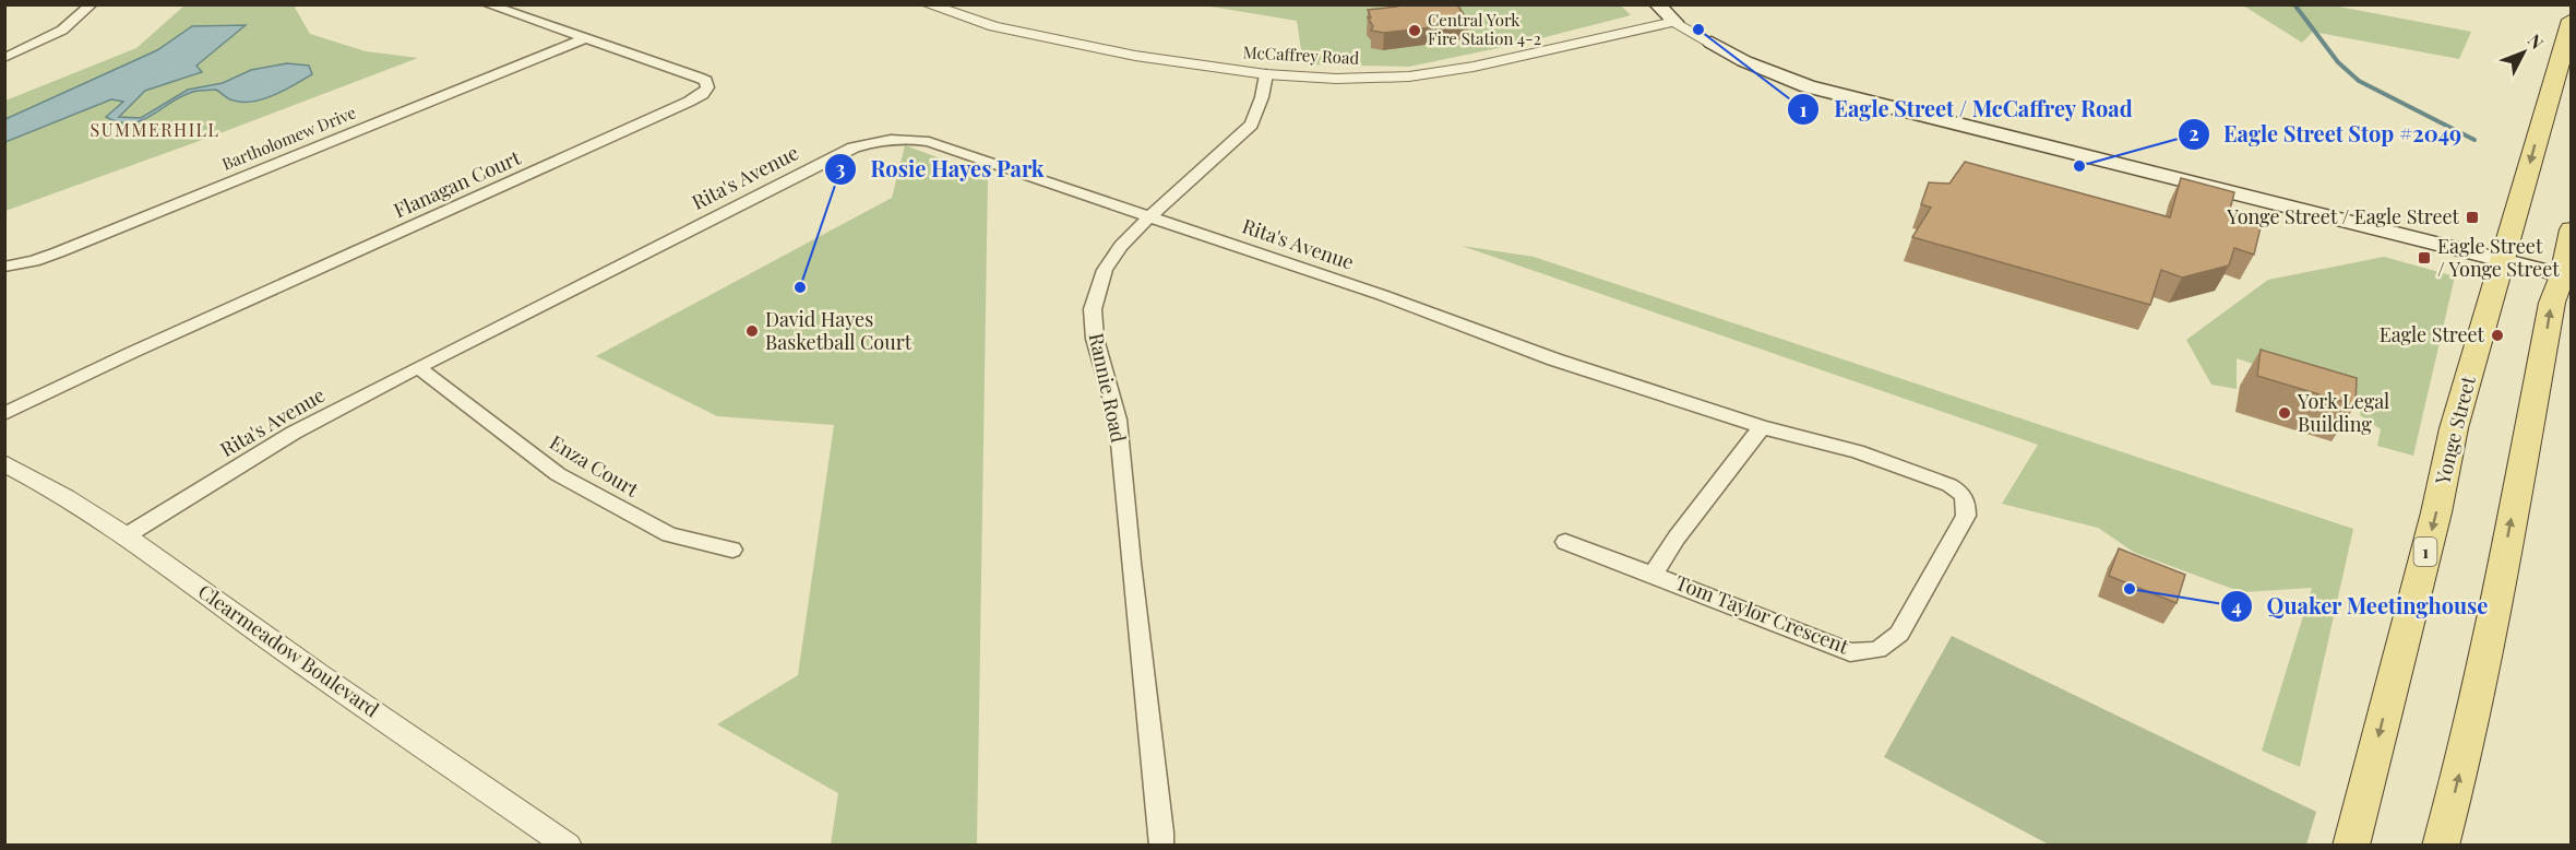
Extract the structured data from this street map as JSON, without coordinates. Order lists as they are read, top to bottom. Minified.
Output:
{"streets":{"main road":["Yonge Street","1"],"street":["McCaffrey Road","Bartholomew Drive","Rita's Avenue","Flanagan Court","Rannie Road","Enza Court","Tom Taylor Crescent","Clearmeadow Boulevard"]},"crossings":[["McCaffrey Road","Rannie Road"],["Bartholomew Drive","Flanagan Court"],["Rita's Avenue","Rannie Road"],["Rita's Avenue","Enza Court"],["Rita's Avenue","Tom Taylor Crescent"],["Rita's Avenue","Clearmeadow Boulevard"]],"districts":["SUMMERHILL"],"places":{"other":["Eagle Street / McCaffrey Road","Central York Fire Station 4-2","Eagle Street Stop #2049","Rosie Hayes Park","David Hayes Basketball Court","Eagle Street","York Legal Building","Quaker Meetinghouse"],"transit":["Yonge Street / Eagle Street","Eagle Street / Yonge Street"]},"north":"top right"}
